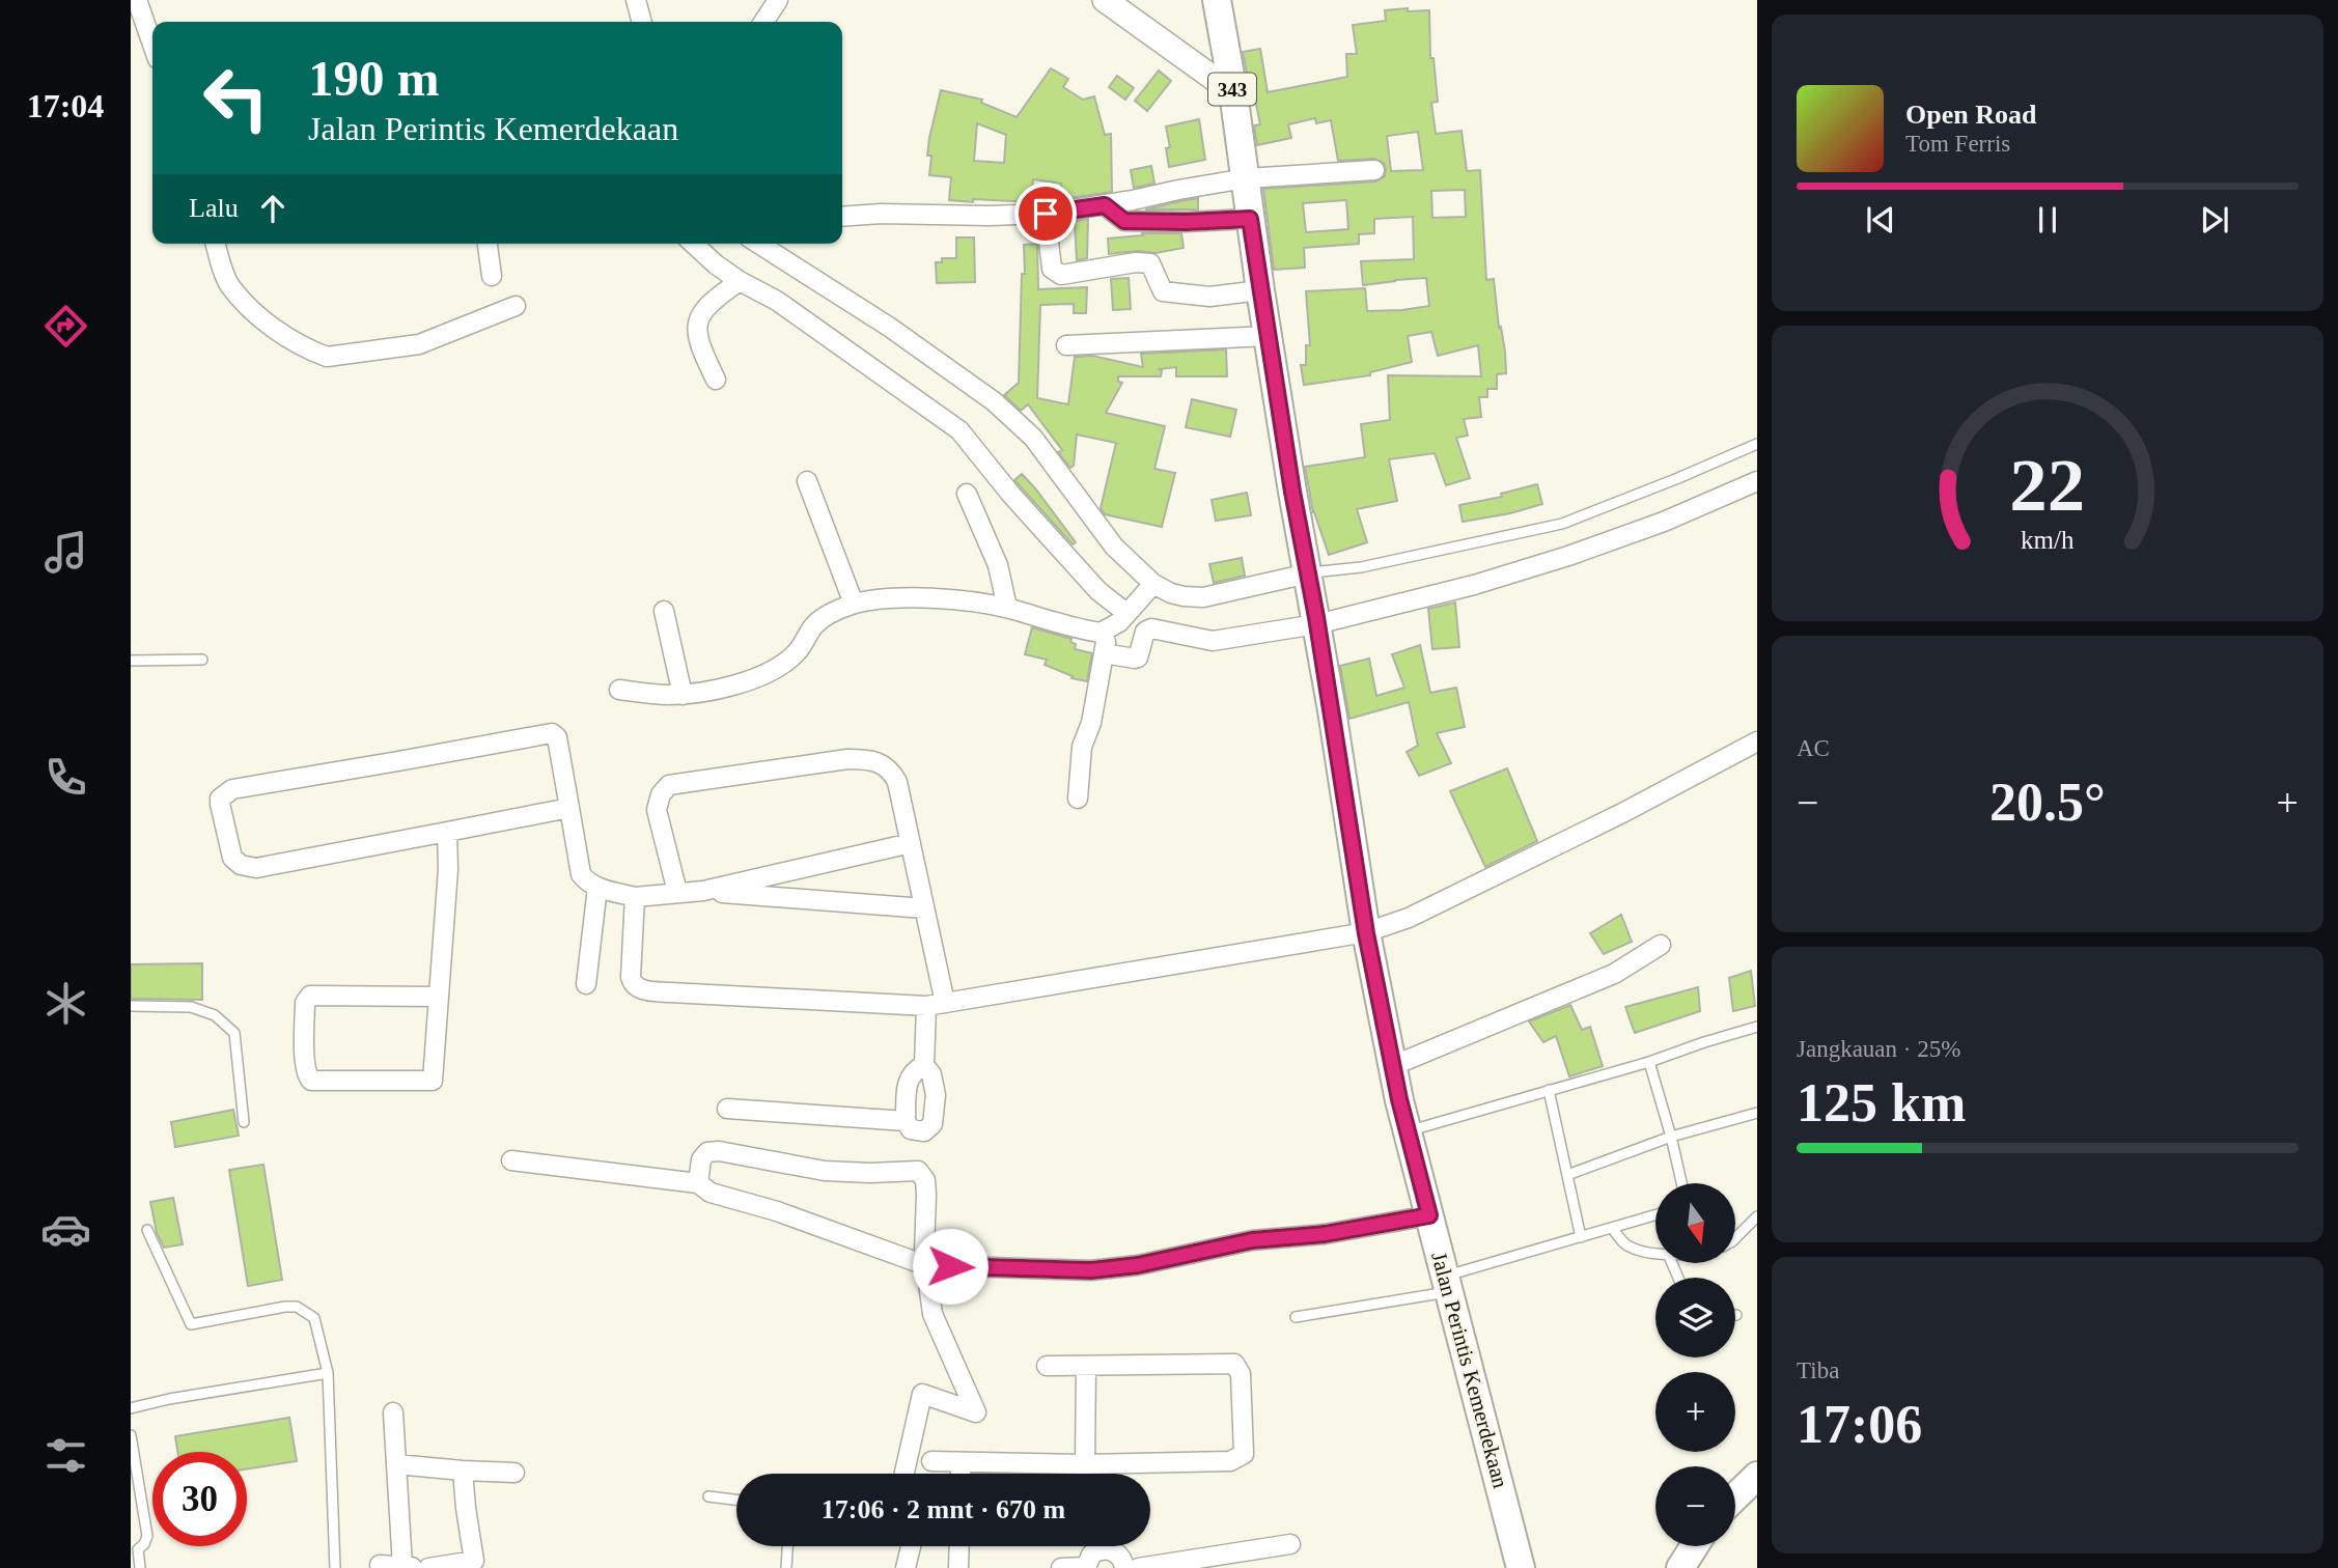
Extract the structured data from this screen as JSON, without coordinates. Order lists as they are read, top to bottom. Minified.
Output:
{"streets":{"main road":["343","Jalan Perintis Kemerdekaan"]},"crossings":[["343","Jalan Perintis Kemerdekaan"]],"north":"bottom","page":{"tabs":"17:04","turn":["190 m","Jalan Perintis Kemerdekaan"],"song":["Open Road","Tom Ferris"],"then":"Lalu","tile":["AC",["Jangkauan · 25%","125 km"],["Tiba","17:06"]],"heat":["−","20.5°","+"],"map_buttons":["+","−"],"limit":"30","trip":"17:06 · 2 mnt · 670 m","gauge":["22","km/h"]}}
